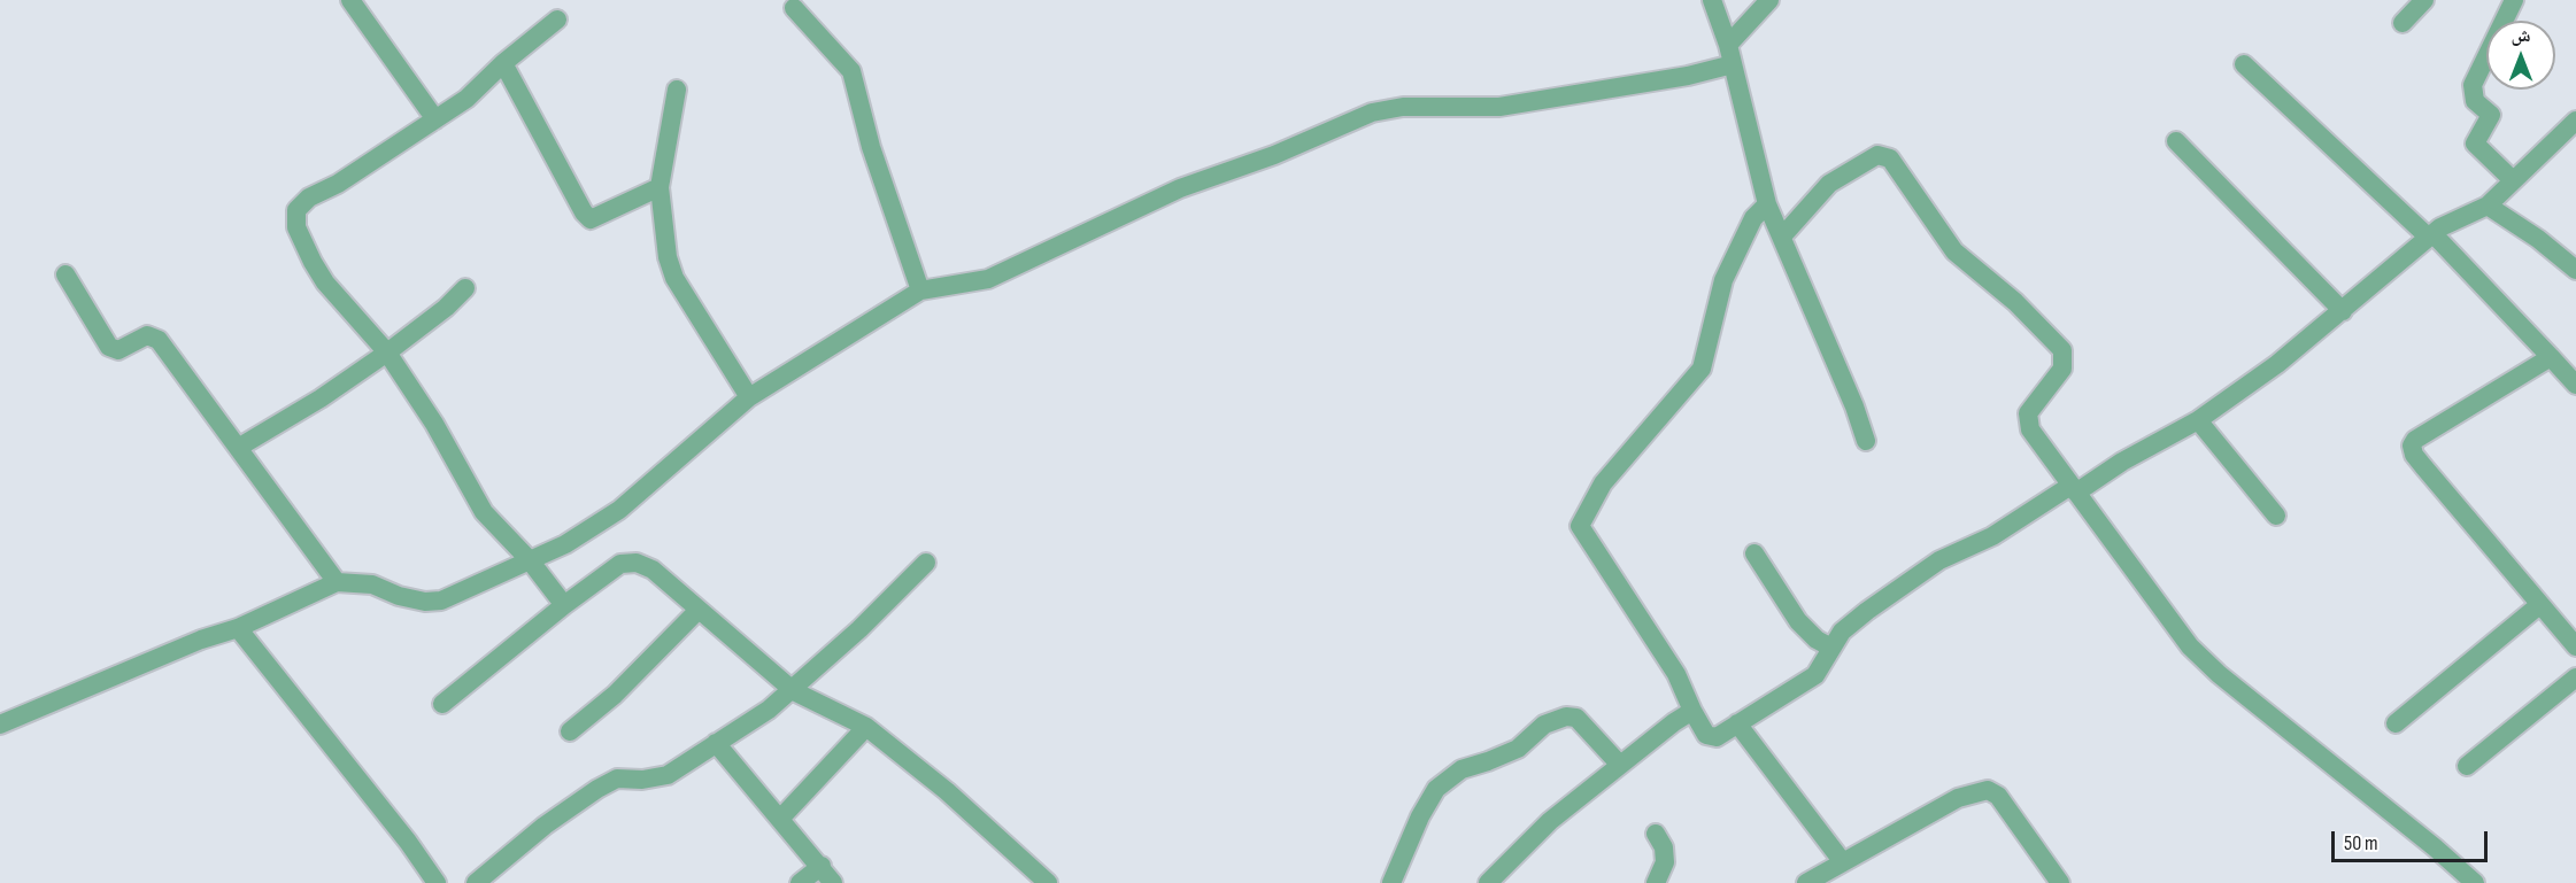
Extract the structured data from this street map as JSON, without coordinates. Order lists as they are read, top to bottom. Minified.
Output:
{"scale_bar":"50 m","north":"top"}
